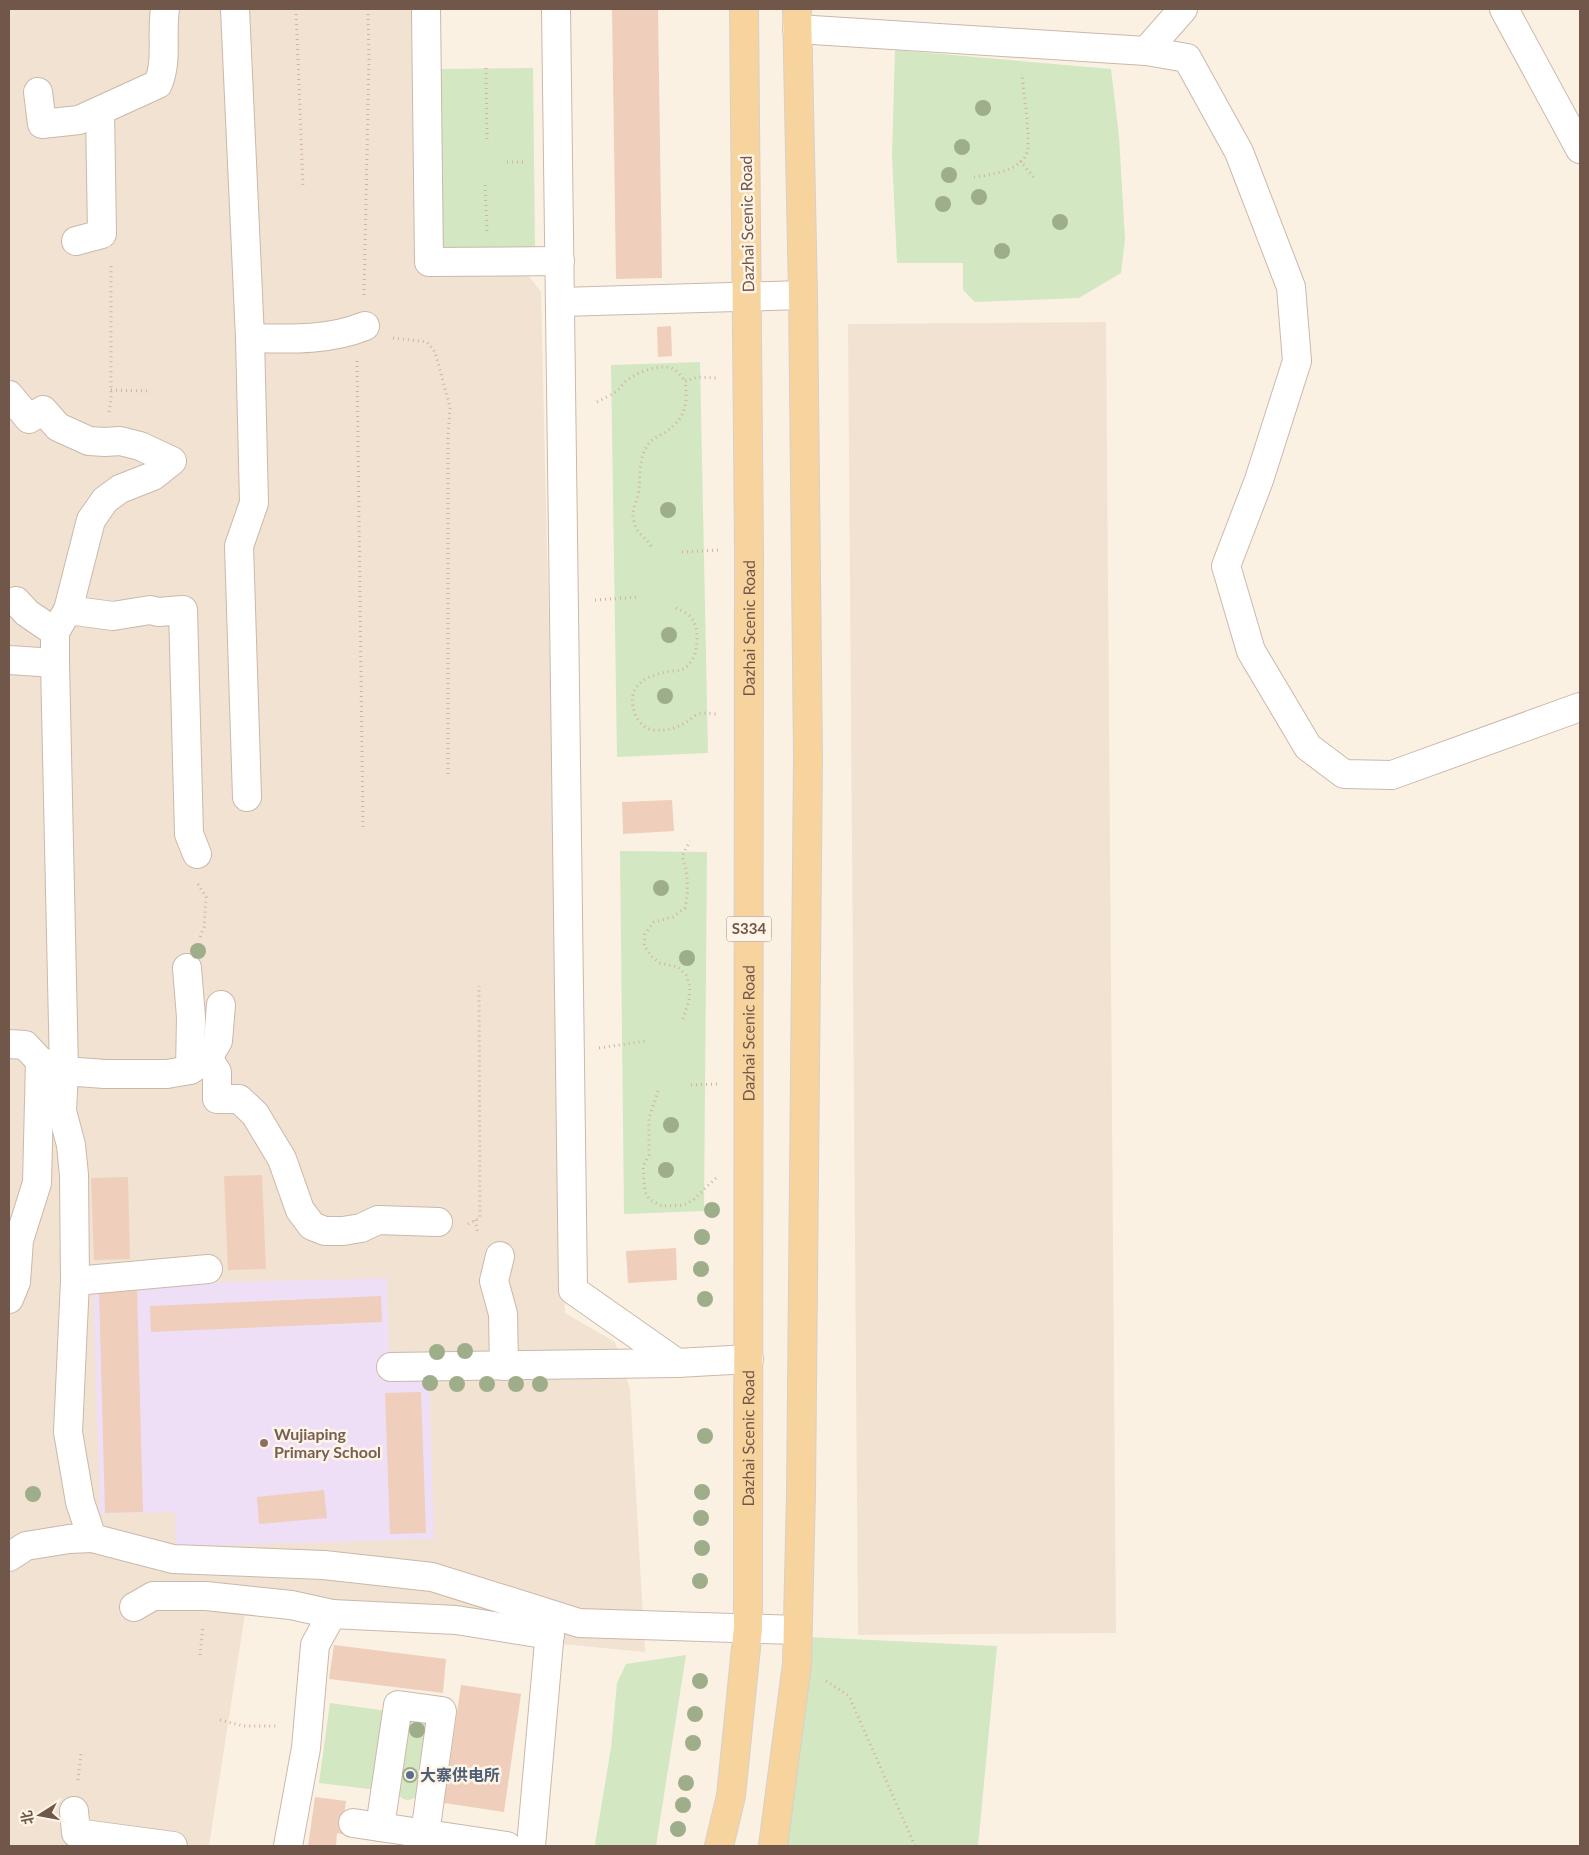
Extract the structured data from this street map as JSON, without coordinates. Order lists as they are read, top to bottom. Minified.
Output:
{"streets":{"main road":["Dazhai Scenic Road","S334"]},"places":["Wujiaping Primary School","大寨供电所"],"north":"left"}
